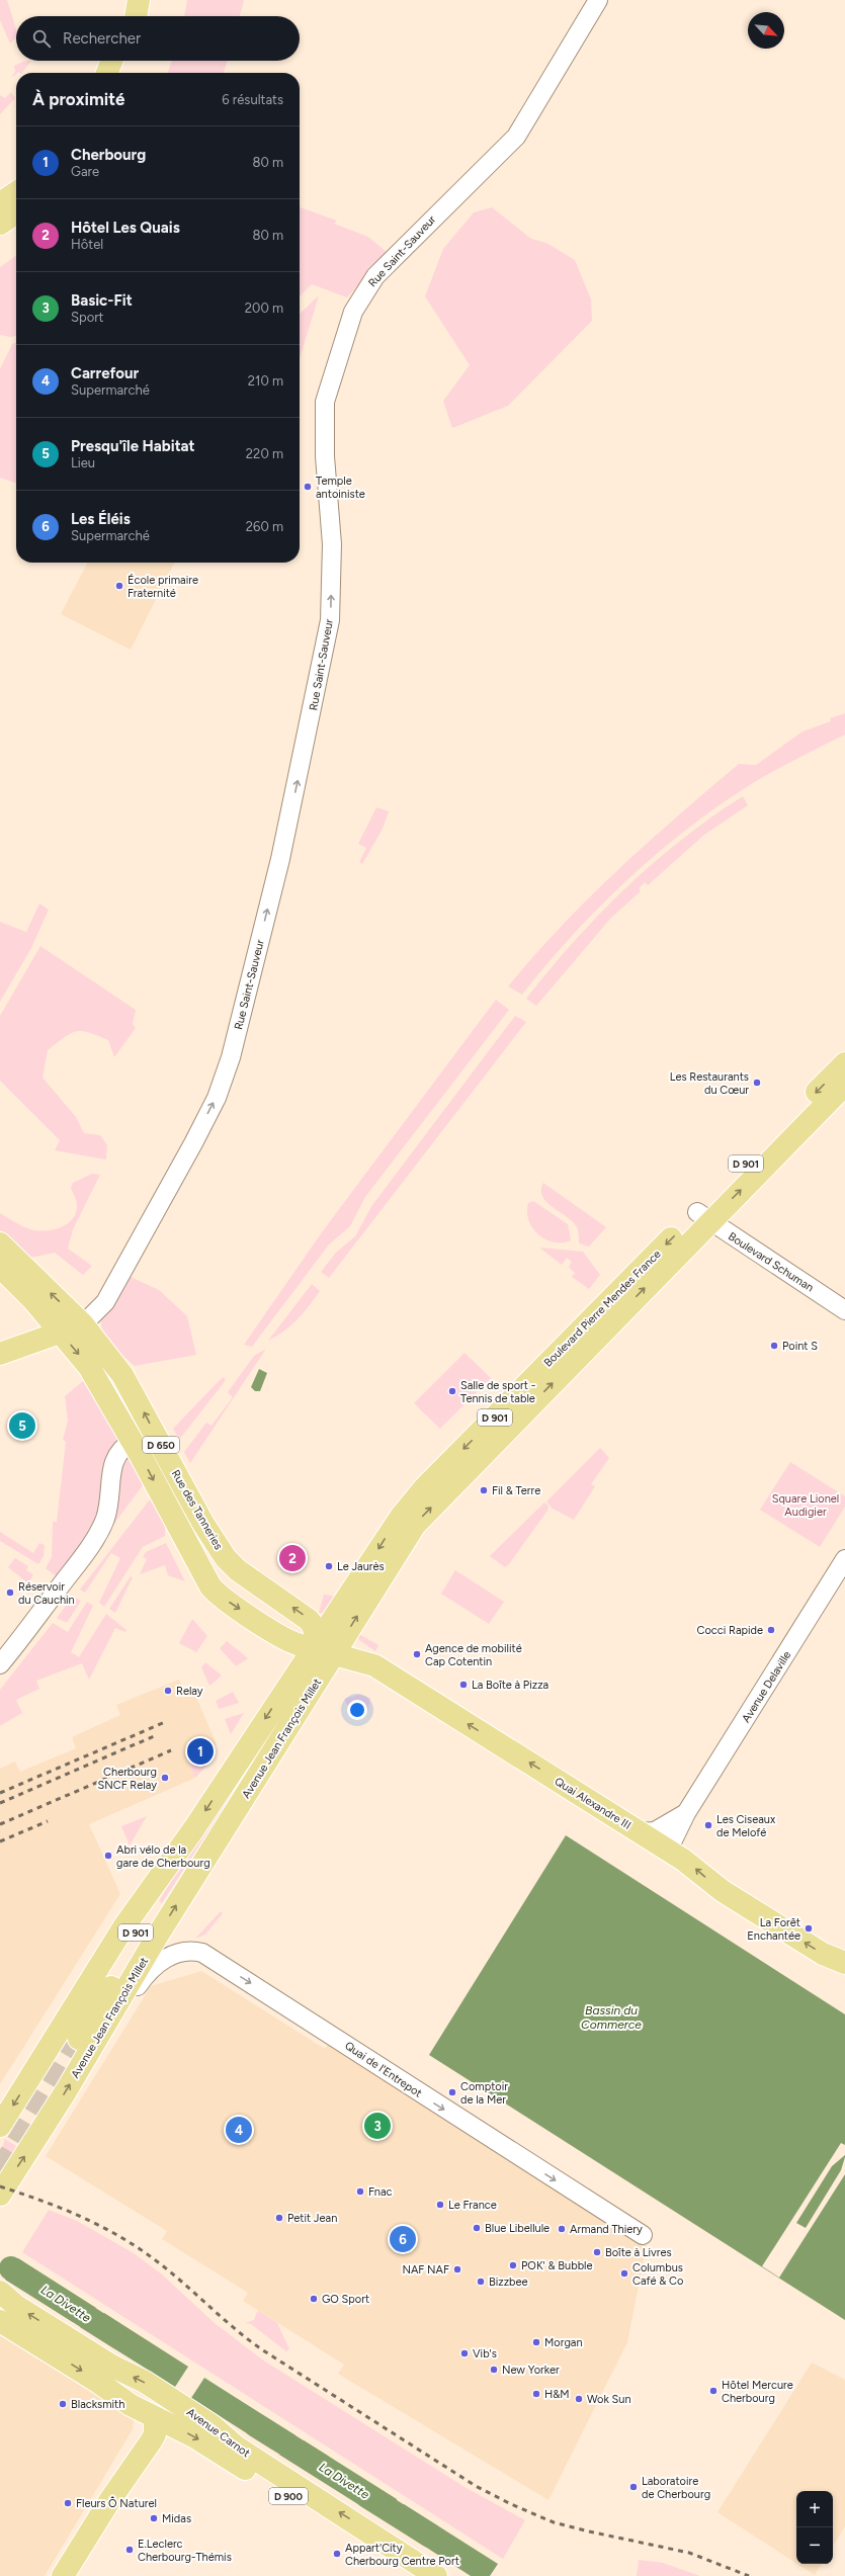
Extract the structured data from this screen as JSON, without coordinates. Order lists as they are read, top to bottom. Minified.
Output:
{"streets":{"main road":["D 901","Boulevard Pierre Mendes France","D 650","Rue des Tanneries","Avenue Jean François Millet","Quai Alexandre III","Avenue Carnot","D 900"],"street":["Rue Saint-Sauveur","Boulevard Schuman","Avenue Delaville","Quai de l'Entrepot"]},"crossings":[["Rue Saint-Sauveur","D 650"],["Rue Saint-Sauveur","Rue des Tanneries"],["D 901","Boulevard Pierre Mendes France"],["D 901","D 650"],["D 901","Rue des Tanneries"],["D 901","Avenue Jean François Millet"],["D 901","Quai Alexandre III"],["Boulevard Schuman","Boulevard Pierre Mendes France"],["Boulevard Pierre Mendes France","D 650"],["Boulevard Pierre Mendes France","Rue des Tanneries"],["Boulevard Pierre Mendes France","Avenue Jean François Millet"],["Boulevard Pierre Mendes France","Quai Alexandre III"],["D 650","Rue des Tanneries"],["D 650","Avenue Jean François Millet"],["D 650","Quai Alexandre III"],["Rue des Tanneries","Avenue Jean François Millet"],["Rue des Tanneries","Quai Alexandre III"],["Avenue Delaville","Quai Alexandre III"],["Avenue Jean François Millet","Quai Alexandre III"],["Avenue Jean François Millet","Quai de l'Entrepot"]],"one_way":["Rue Saint-Sauveur","Quai Alexandre III","Quai de l'Entrepot"],"water":["Bassin du Commerce","La Divette"],"parks":["Square Lionel Audigier"],"places":["Temple antoiniste","École primaire Fraternité","Les Restaurants du Cœur","Point S","Salle de sport - Tennis de table","Fil & Terre","Le Jaurès","Réservoir du Cauchin","Cocci Rapide","Agence de mobilité Cap Cotentin","La Boîte à Pizza","Relay","Cherbourg SNCF Relay","Les Ciseaux de Melofé","Abri vélo de la gare de Cherbourg","La Forêt Enchantée","Comptoir de la Mer","Fnac","Le France","Petit Jean","Blue Libellule","Armand Thiery","Boîte à Livres","POK' & Bubble","NAF NAF","Columbus Café & Co","Bizzbee","GO Sport","Morgan","Vib's","New Yorker","Hôtel Mercure Cherbourg","H&M","Wok Sun","Blacksmith","Laboratoire de Cherbourg","Fleurs Ô Naturel","Midas","E.Leclerc Cherbourg-Thémis","Appart'City Cherbourg Centre Port"],"north":"bottom right","page":{"search":"Rechercher","heading":["À proximité","6 résultats"],"list":[{"mark":"1","name":"Cherbourg","note":"Gare","value":"80 m"},{"mark":"2","name":"Hôtel Les Quais","note":"Hôtel","value":"80 m"},{"mark":"3","name":"Basic-Fit","note":"Sport","value":"200 m"},{"mark":"4","name":"Carrefour","note":"Supermarché","value":"210 m"},{"mark":"5","name":"Presqu'île Habitat","note":"Lieu","value":"220 m"},{"mark":"6","name":"Les Éléis","note":"Supermarché","value":"260 m"}],"pins":["5","2","1","3","4","6"],"map_buttons":["+","−"]}}
